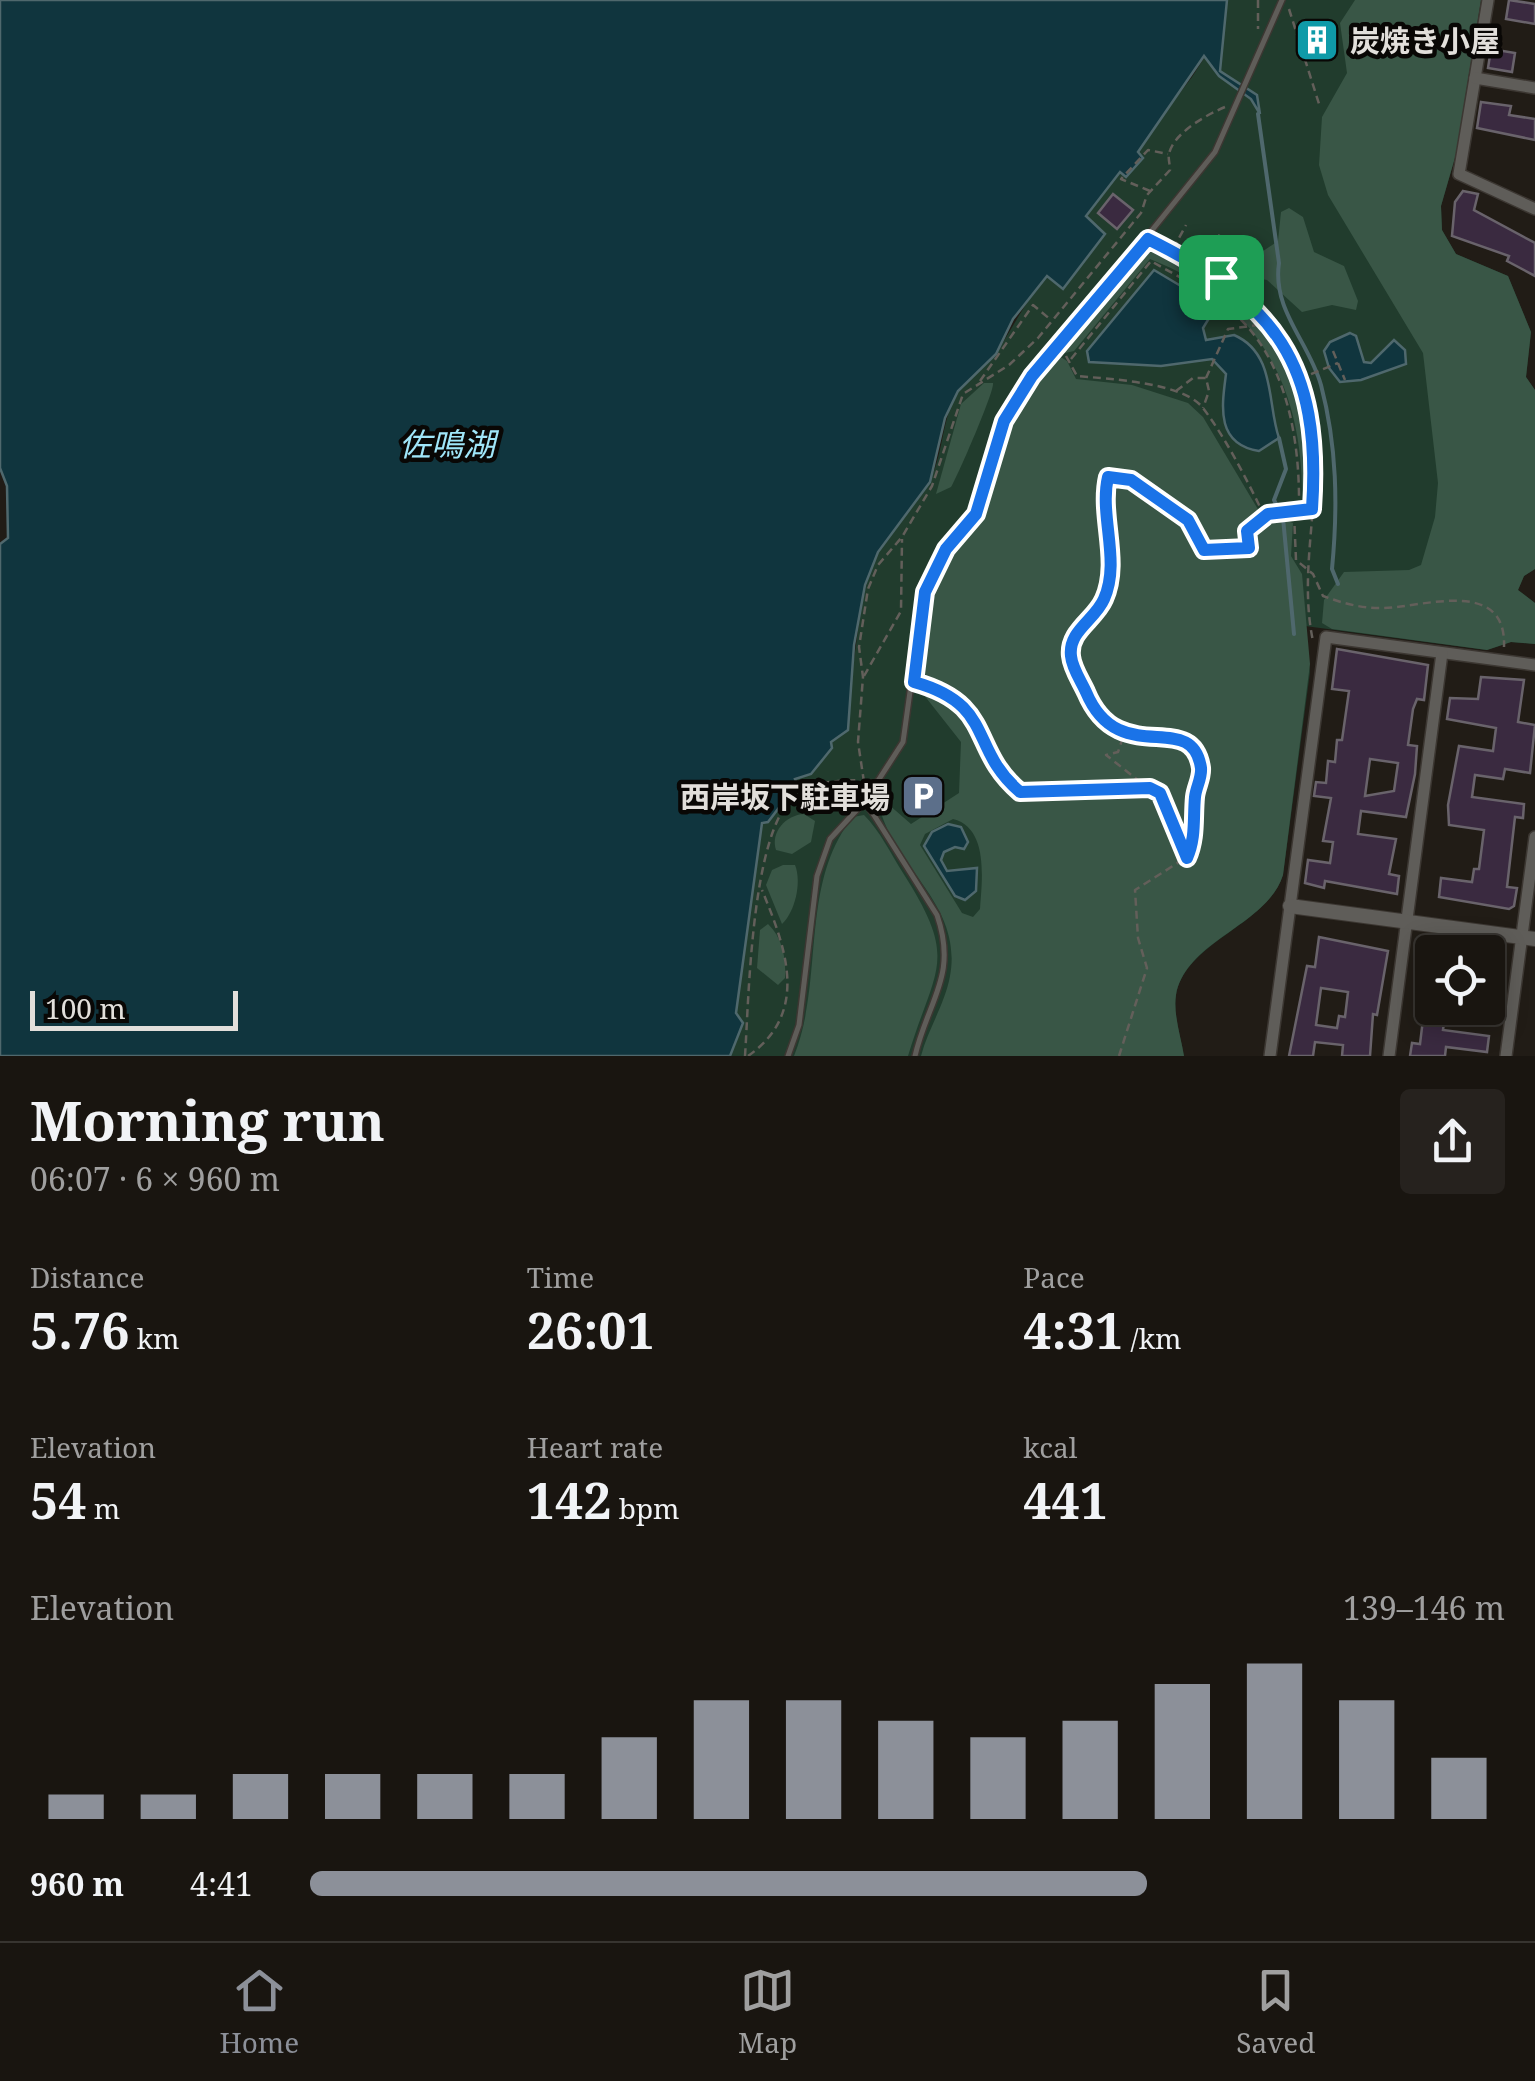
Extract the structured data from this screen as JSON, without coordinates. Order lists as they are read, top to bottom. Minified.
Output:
{"water":["佐鳴湖"],"places":{"building":["炭焼き小屋"],"parking":["西岸坂下駐車場"]},"scale_bar":"100 m","page":{"scale":"100 m","heading":["Morning run","06:07 · 6 × 960 m"],"stats":[["Distance","5.76 km"],["Time","26:01"],["Pace","4:31 /km"],["Elevation","54 m"],["Heart rate","142 bpm"],["kcal","441"]],"chart":["Elevation","139–146 m"],"list":[{"name":"960 m","note":"4:41"}],"tabs":["Home","Map","Saved"]}}
